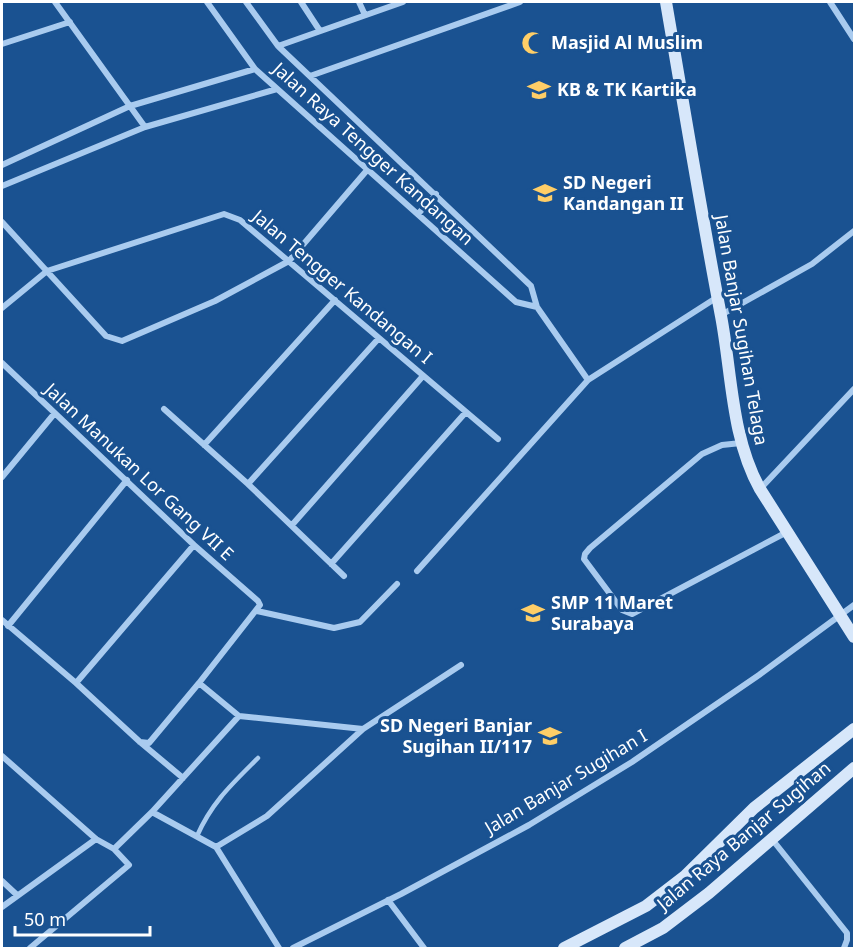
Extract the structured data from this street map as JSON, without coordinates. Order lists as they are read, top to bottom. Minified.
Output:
{"streets":{"main road":["Jalan Banjar Sugihan Telaga","Jalan Raya Banjar Sugihan"],"street":["Jalan Raya Tengger Kandangan","Jalan Tengger Kandangan I","Jalan Manukan Lor Gang VII E","Jalan Banjar Sugihan I"]},"crossings":[["Jalan Banjar Sugihan Telaga","Jalan Banjar Sugihan I"]],"places":{"mosque":["Masjid Al Muslim"],"school or university":["KB & TK Kartika","SD Negeri Kandangan II","SMP 11 Maret Surabaya","SD Negeri Banjar Sugihan II/117"]},"scale_bar":"50 m"}
